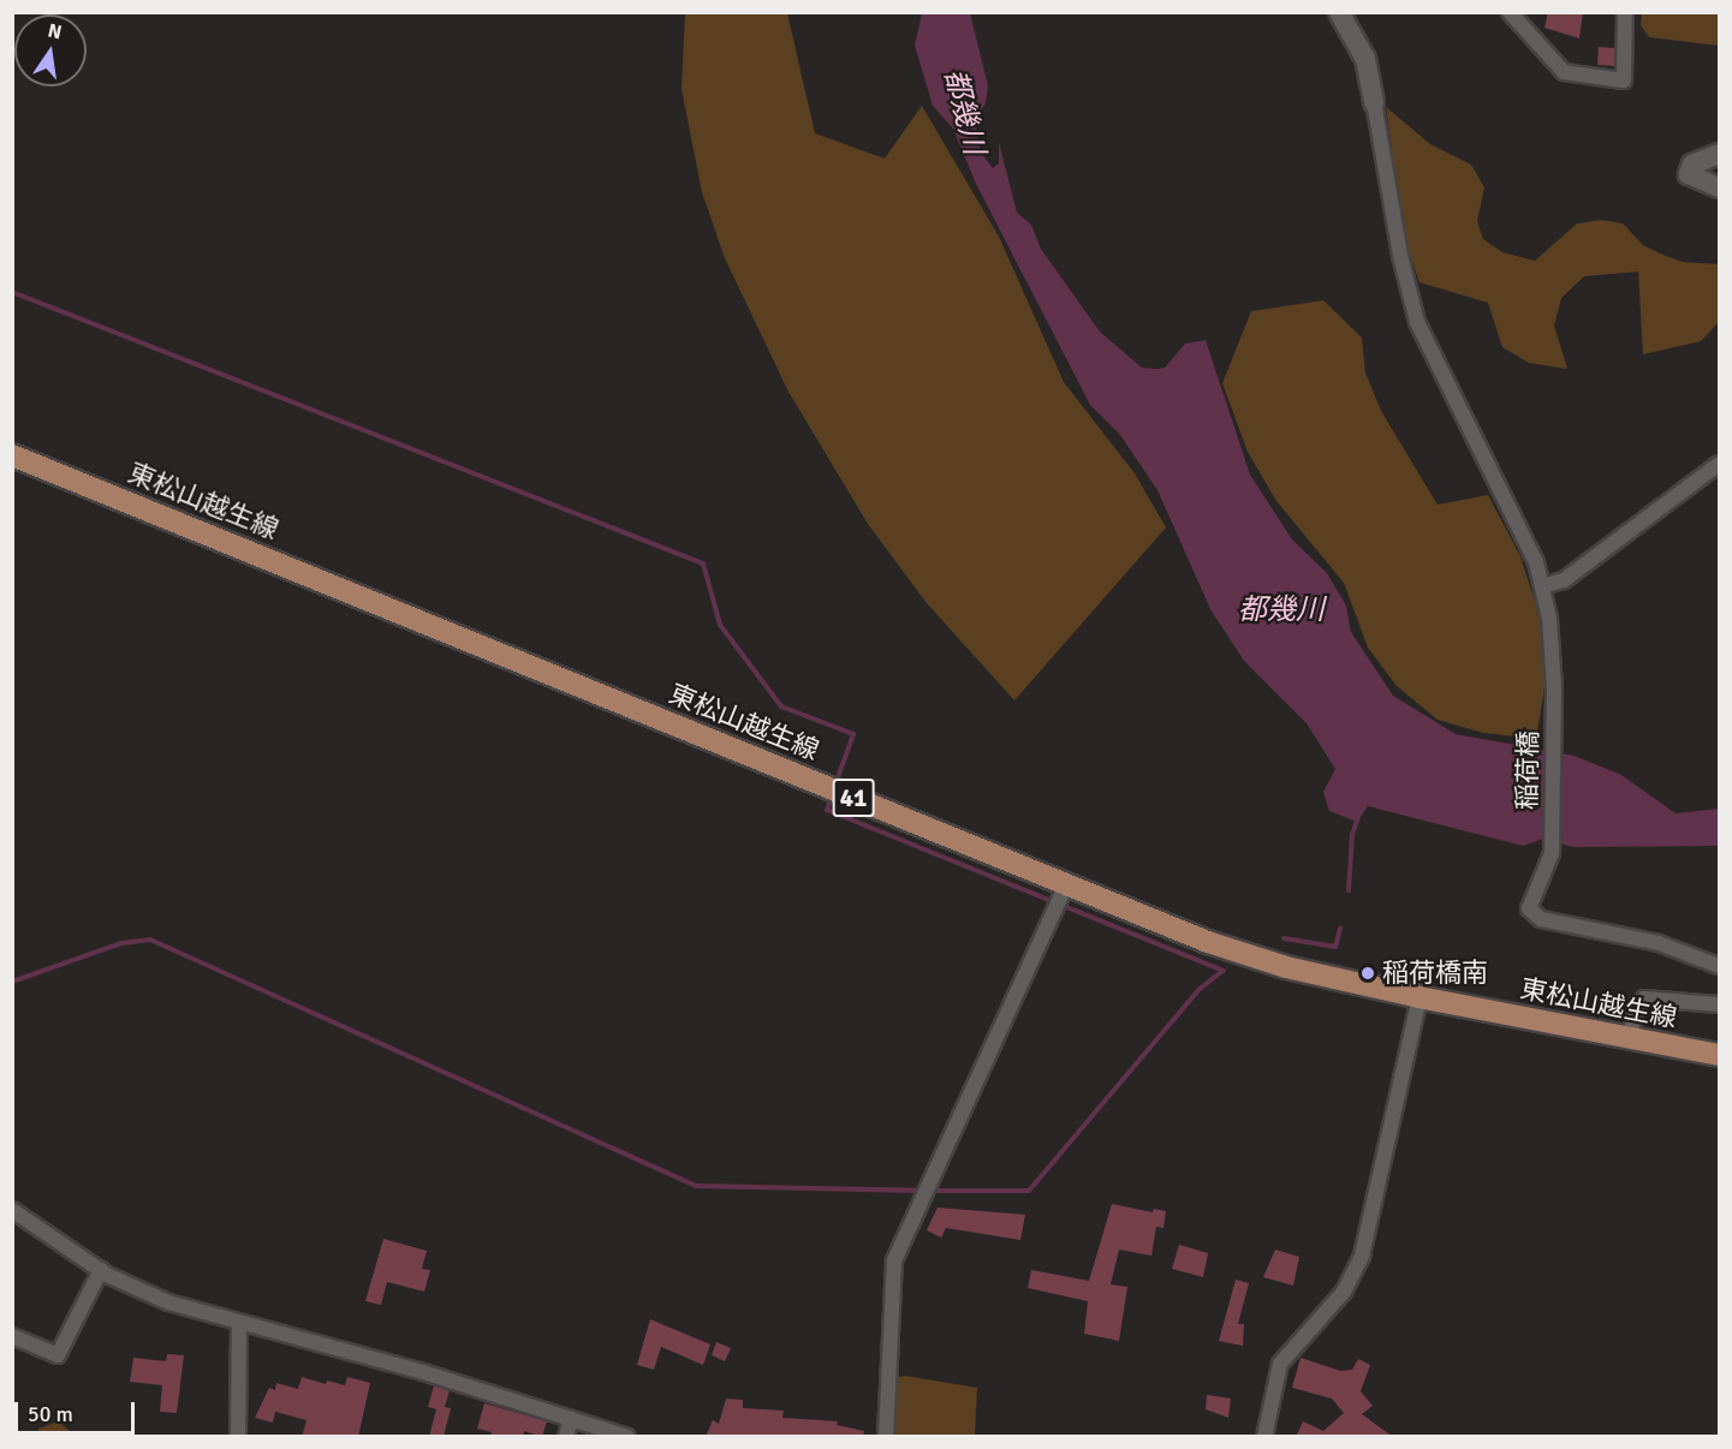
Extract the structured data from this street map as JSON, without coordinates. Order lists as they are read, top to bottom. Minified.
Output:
{"streets":{"main road":["東松山越生線","41"],"street":["稲荷橋"]},"water":["都幾川"],"places":["稲荷橋南"],"scale_bar":"50 m","north":"top"}
